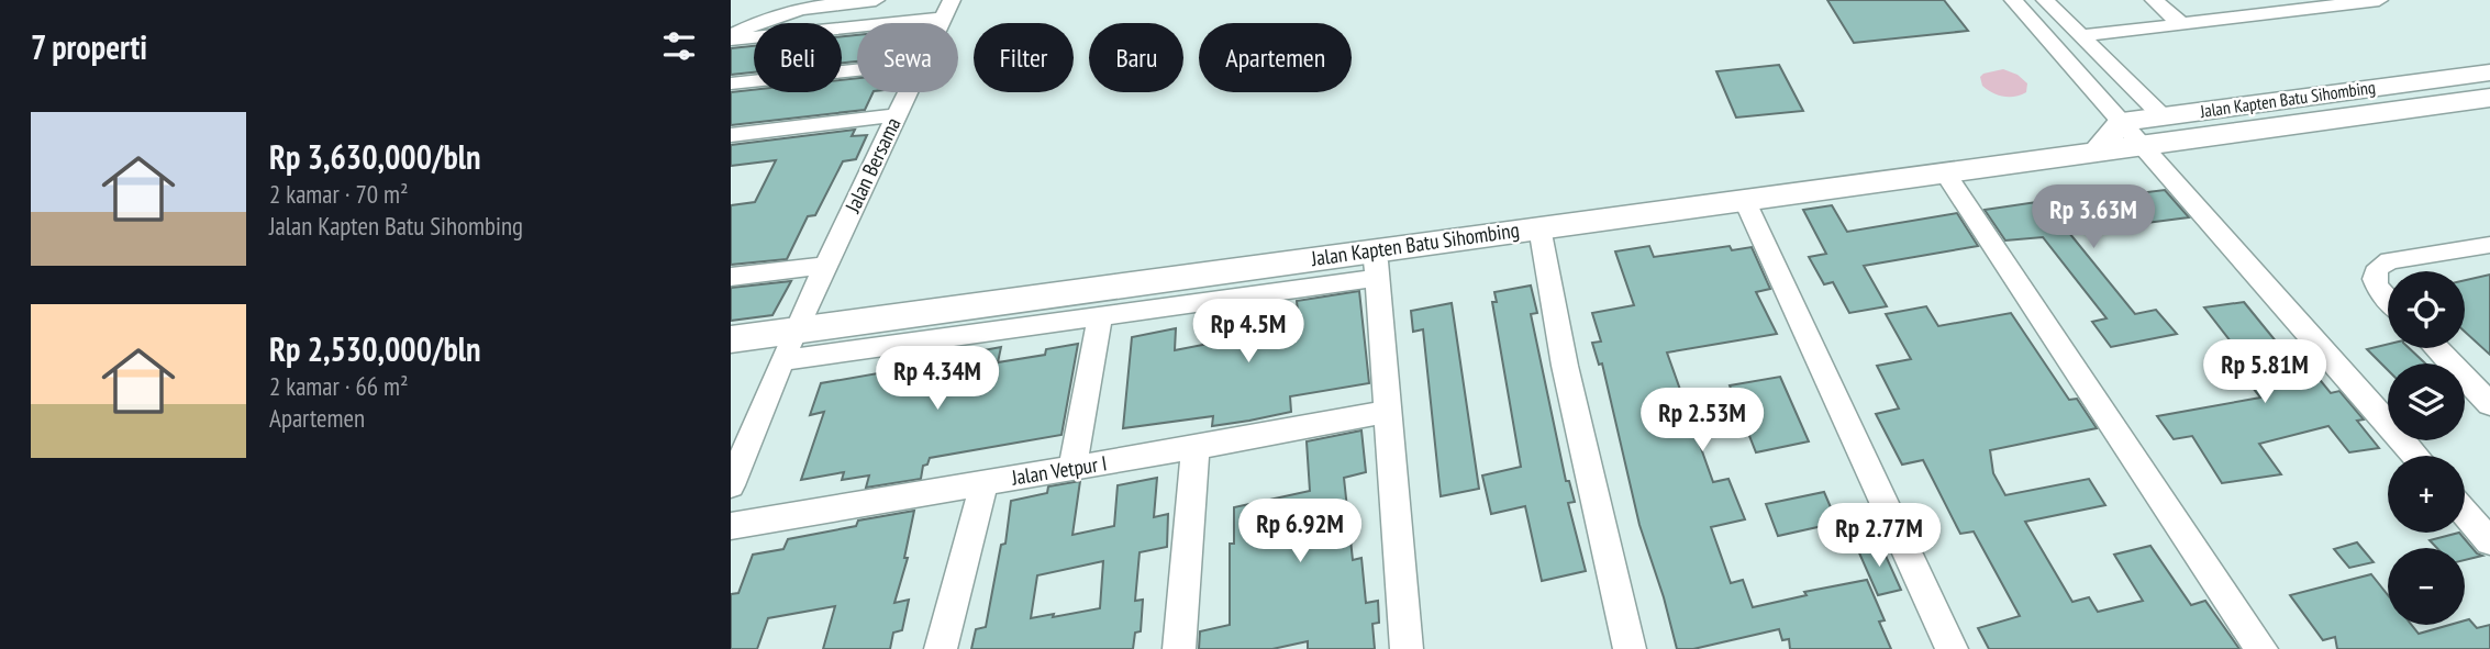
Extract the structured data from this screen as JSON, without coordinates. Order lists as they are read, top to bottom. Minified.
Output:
{"streets":{"street":["Jalan Kapten Batu Sihombing","Jalan Bersama","Jalan Vetpur I"]},"crossings":[["Jalan Kapten Batu Sihombing","Jalan Bersama"]],"page":{"heading":"7 properti","chip":["Beli","Sewa","Filter","Baru","Apartemen"],"list":[{"name":"Rp 3,630,000/bln","note":"2 kamar · 70 m² · Jalan Kapten Batu Sihombing"},{"name":"Rp 2,530,000/bln","note":"2 kamar · 66 m² · Apartemen"}],"price":["Rp 3.63M","Rp 4.5M","Rp 5.81M","Rp 4.34M","Rp 2.53M","Rp 6.92M","Rp 2.77M"],"map_buttons":["+","−"]}}
